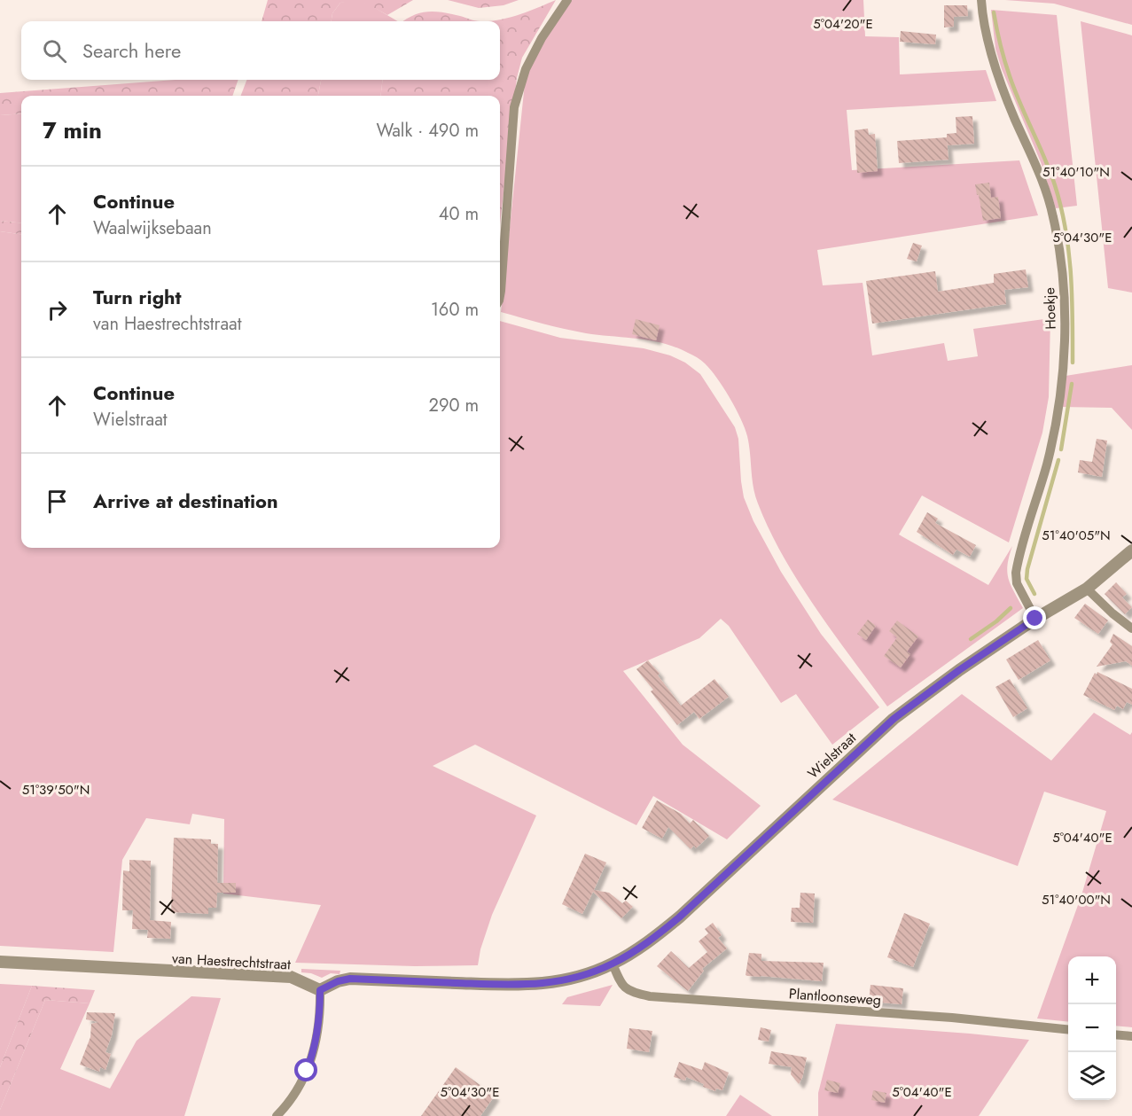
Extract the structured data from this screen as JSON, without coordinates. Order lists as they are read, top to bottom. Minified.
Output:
{"streets":{"street":["Hoekje","Wielstraat","van Haestrechtstraat","Plantloonseweg"]},"crossings":[["Hoekje","Wielstraat"],["Wielstraat","Plantloonseweg"]],"page":{"search":"Search here","heading":["7 min","Walk · 490 m"],"list":[["Continue","Waalwijksebaan","40 m"],["Turn right","van Haestrechtstraat","160 m"],["Continue","Wielstraat","290 m"],"Arrive at destination"],"map_buttons":["+","−"]},"coordinates":["5°04'20\"E","51°40'10\"N","5°04'30\"E","51°40'05\"N","51°39'50\"N","5°04'40\"E","51°40'00\"N"]}
